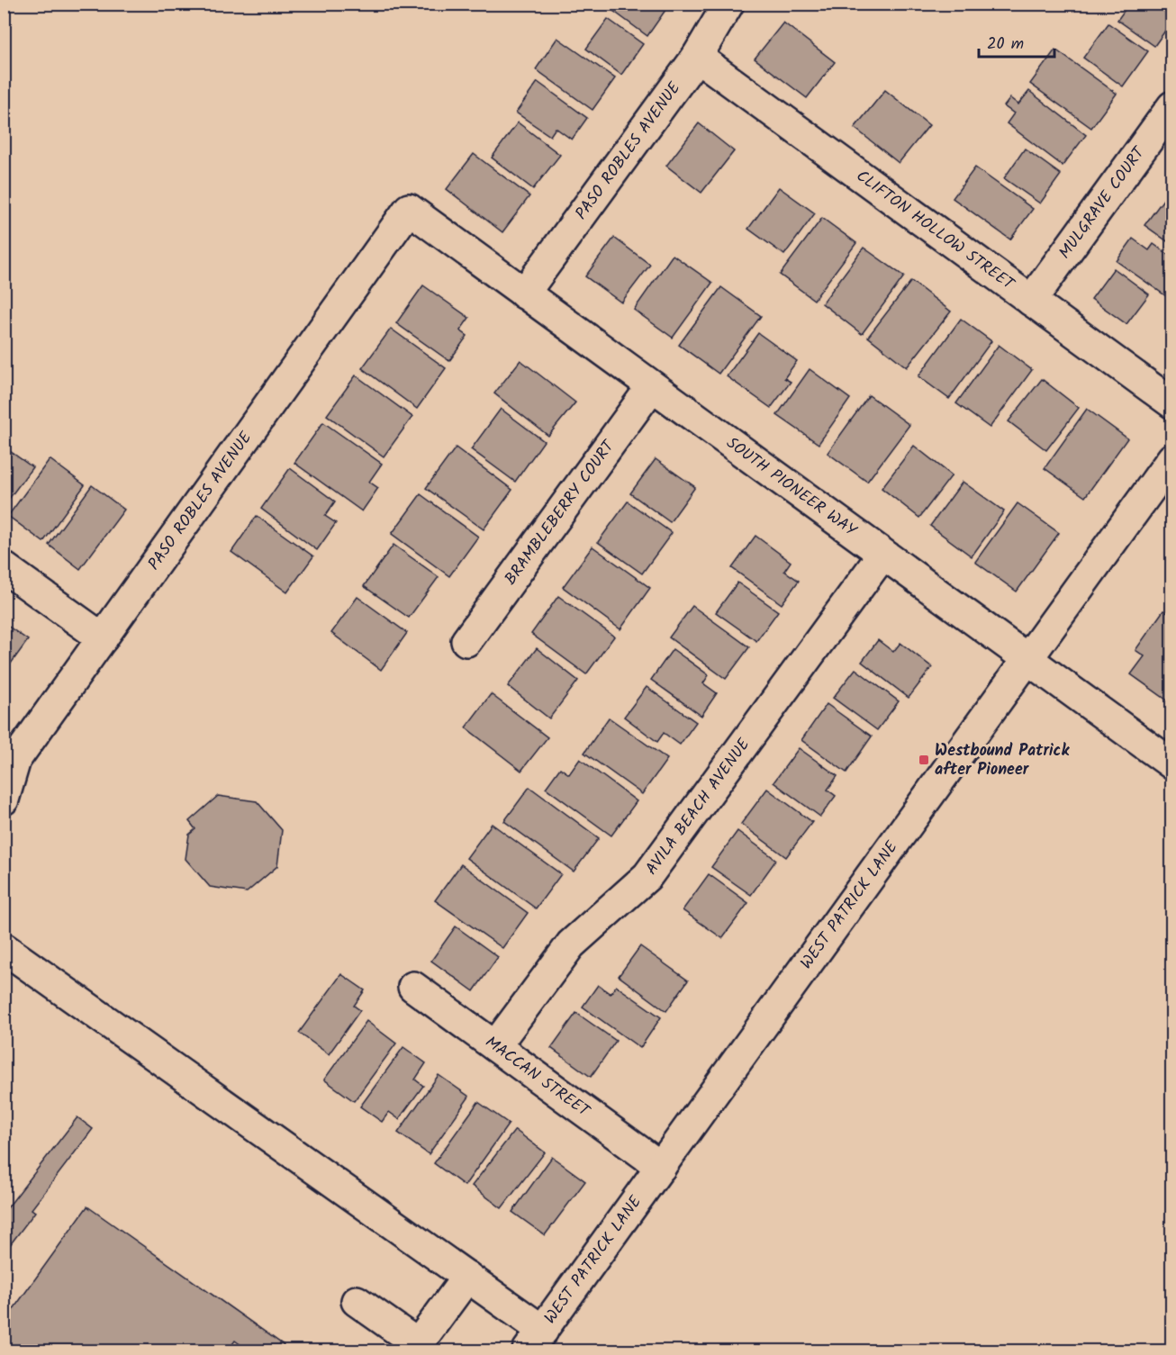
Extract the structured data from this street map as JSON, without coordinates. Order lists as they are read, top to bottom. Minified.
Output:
{"streets":{"street":["PASO ROBLES AVENUE","MULGRAVE COURT","CLIFTON HOLLOW STREET","SOUTH PIONEER WAY","BRAMBLEBERRY COURT","AVILA BEACH AVENUE","WEST PATRICK LANE","MACCAN STREET"]},"crossings":[["PASO ROBLES AVENUE","CLIFTON HOLLOW STREET"],["PASO ROBLES AVENUE","SOUTH PIONEER WAY"],["MULGRAVE COURT","CLIFTON HOLLOW STREET"],["SOUTH PIONEER WAY","BRAMBLEBERRY COURT"],["SOUTH PIONEER WAY","AVILA BEACH AVENUE"],["SOUTH PIONEER WAY","WEST PATRICK LANE"],["AVILA BEACH AVENUE","MACCAN STREET"],["WEST PATRICK LANE","MACCAN STREET"]],"places":{"transit":["Westbound Patrick after Pioneer"]},"scale_bar":"20 m"}
